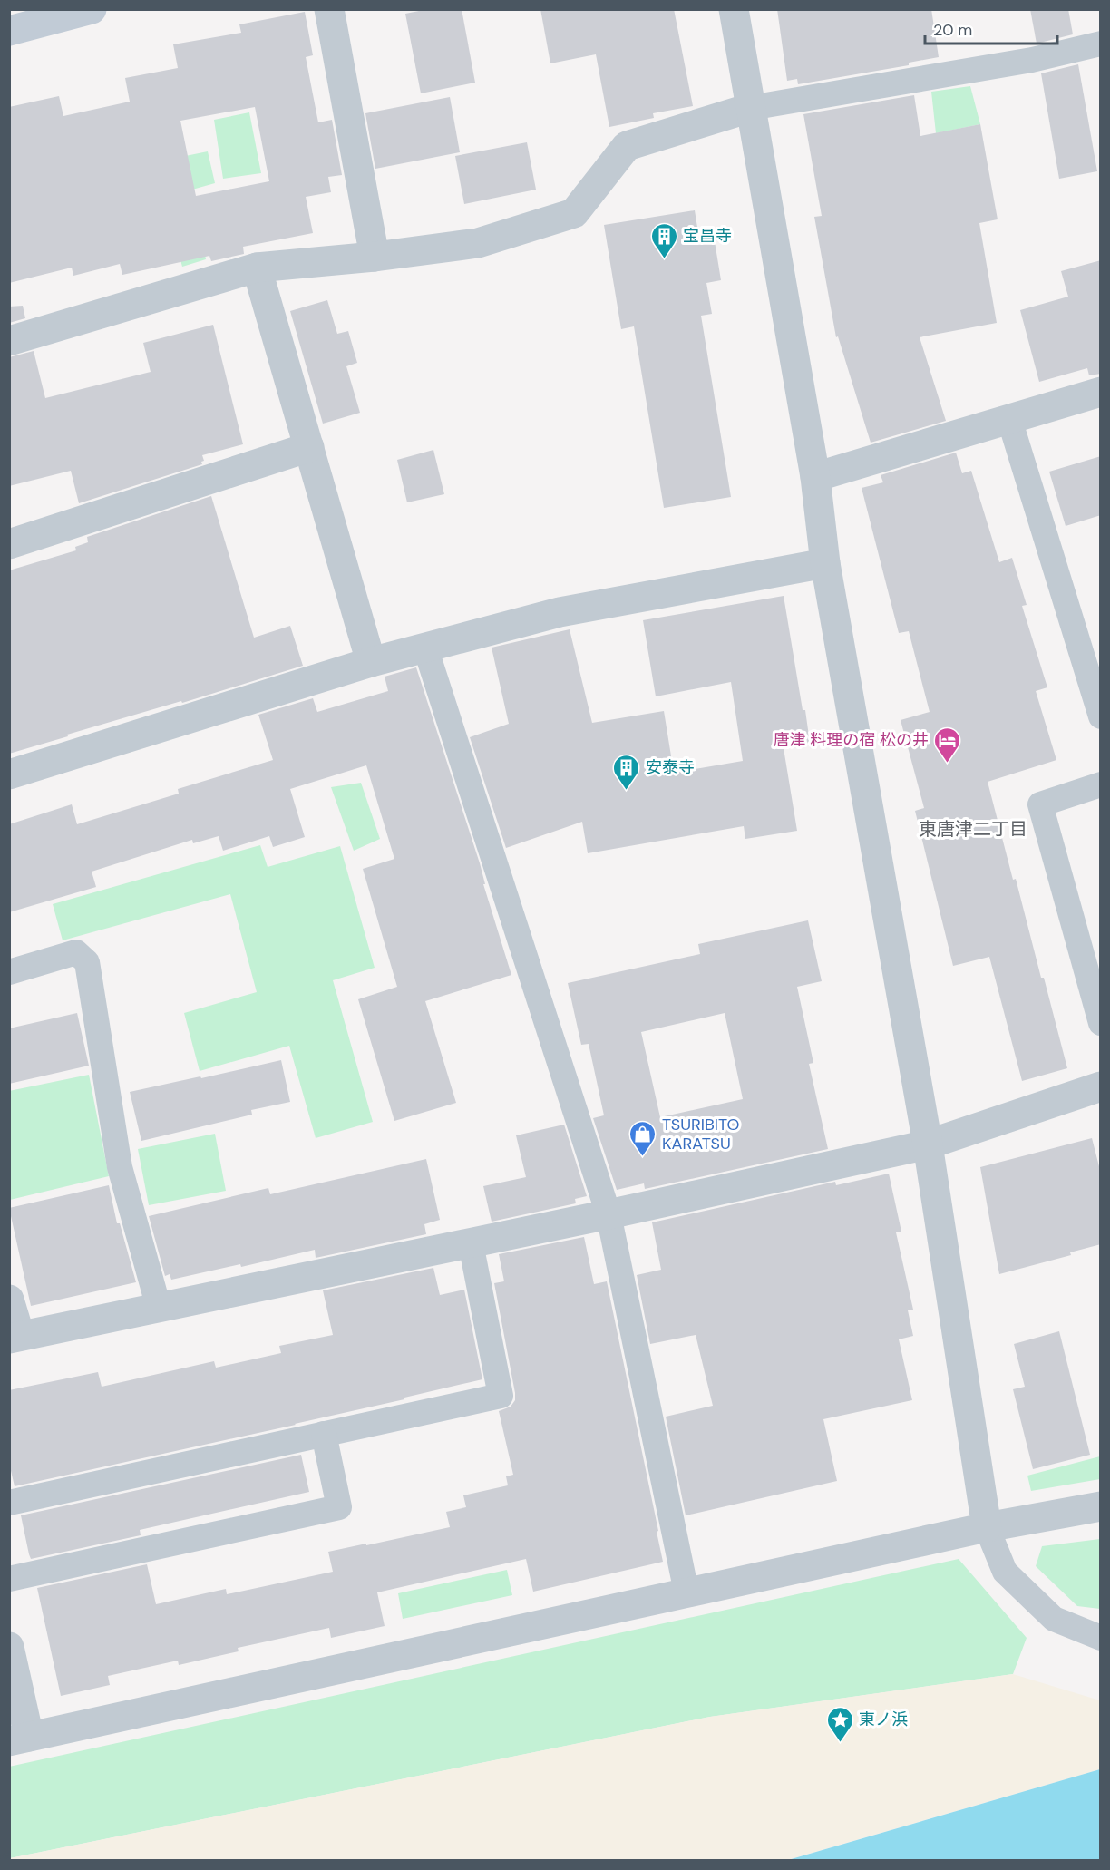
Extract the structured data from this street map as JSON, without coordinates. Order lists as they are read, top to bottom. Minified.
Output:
{"districts":["東唐津二丁目"],"places":{"building":["宝昌寺","安泰寺"],"hotel":["唐津 料理の宿 松の井"],"shop":["TSURIBITO KARATSU"],"place":["東ノ浜"]},"scale_bar":"20 m"}
